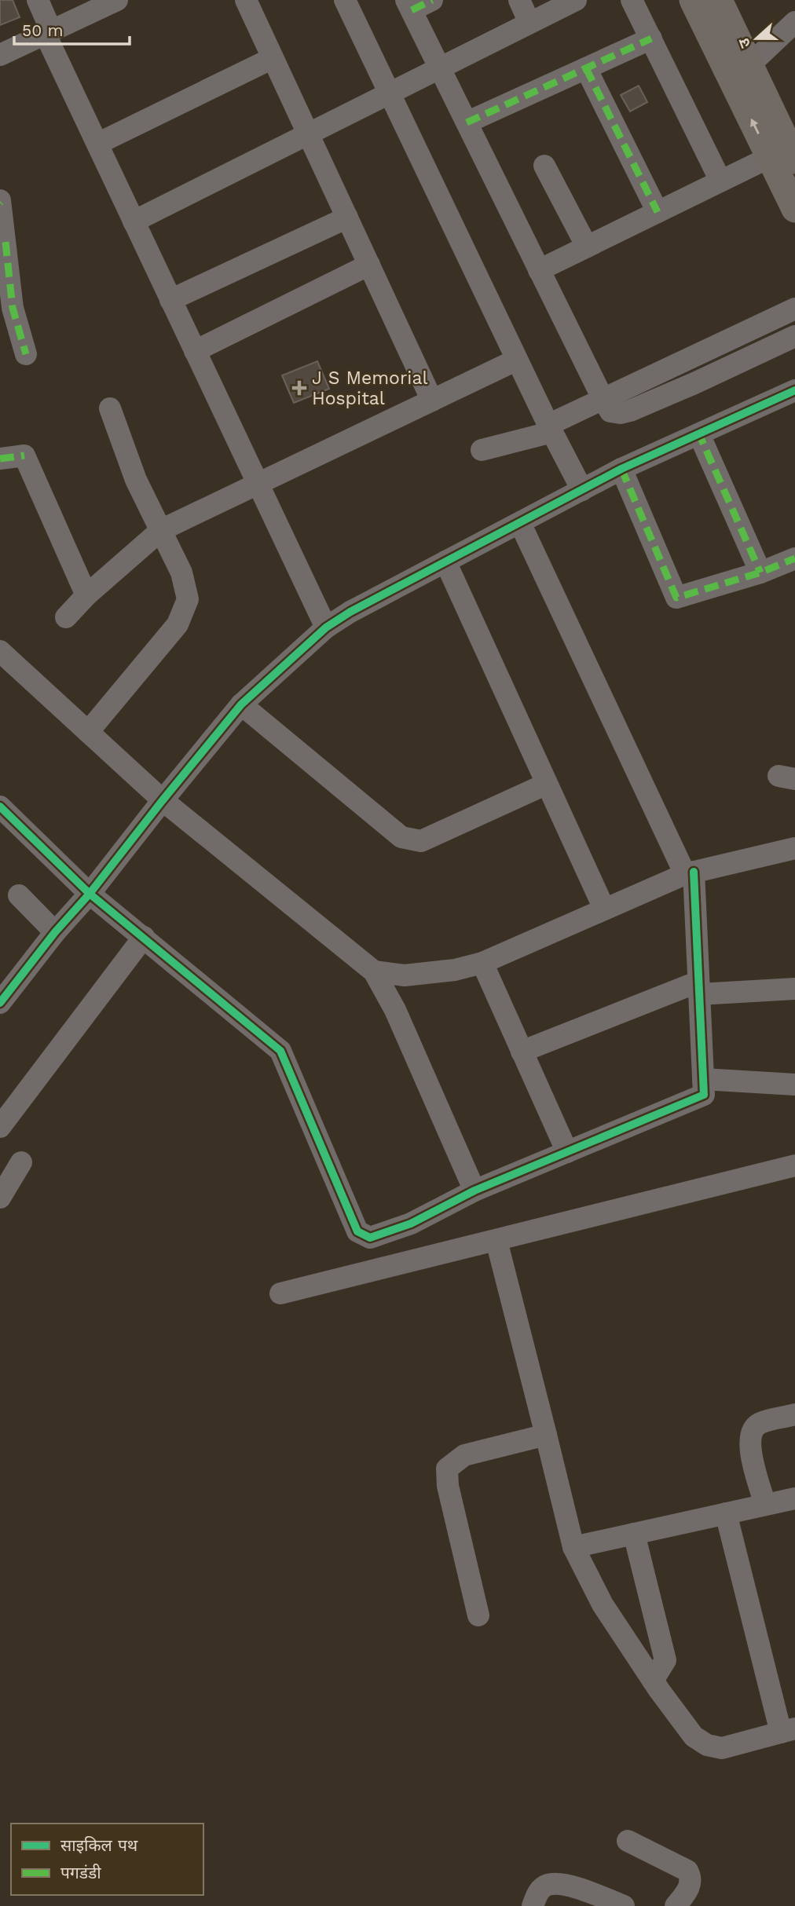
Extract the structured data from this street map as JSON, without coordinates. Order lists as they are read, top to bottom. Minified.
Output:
{"places":{"health":["J S Memorial Hospital"]},"legend":["साइकिल पथ","पगडंडी"],"scale_bar":"50 m","north":"left"}
